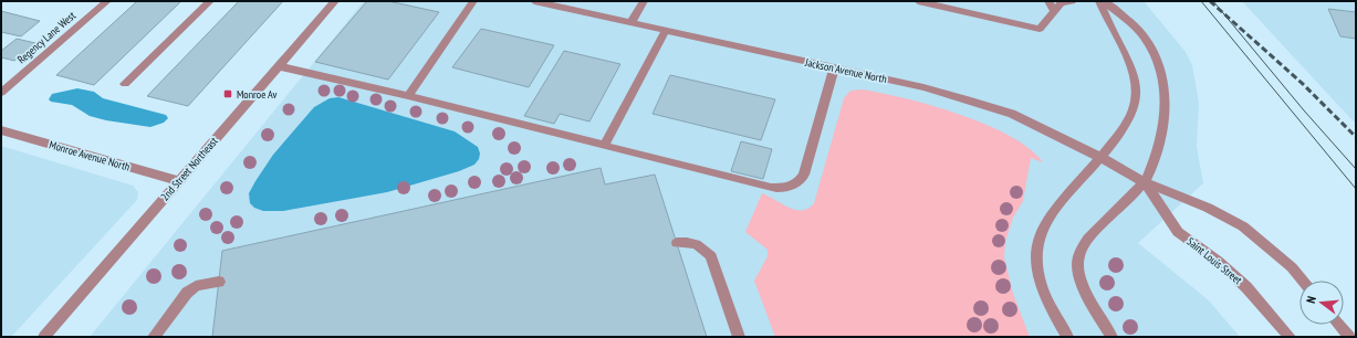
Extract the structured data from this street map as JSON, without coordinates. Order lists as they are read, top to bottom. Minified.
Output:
{"streets":{"street":["Regency Lane West","Jackson Avenue North","Monroe Avenue North","2nd Street Northeast","Saint Louis Street"]},"crossings":[["Jackson Avenue North","Saint Louis Street"],["Monroe Avenue North","2nd Street Northeast"]],"places":{"transit":["Monroe Av"]},"north":"left"}
